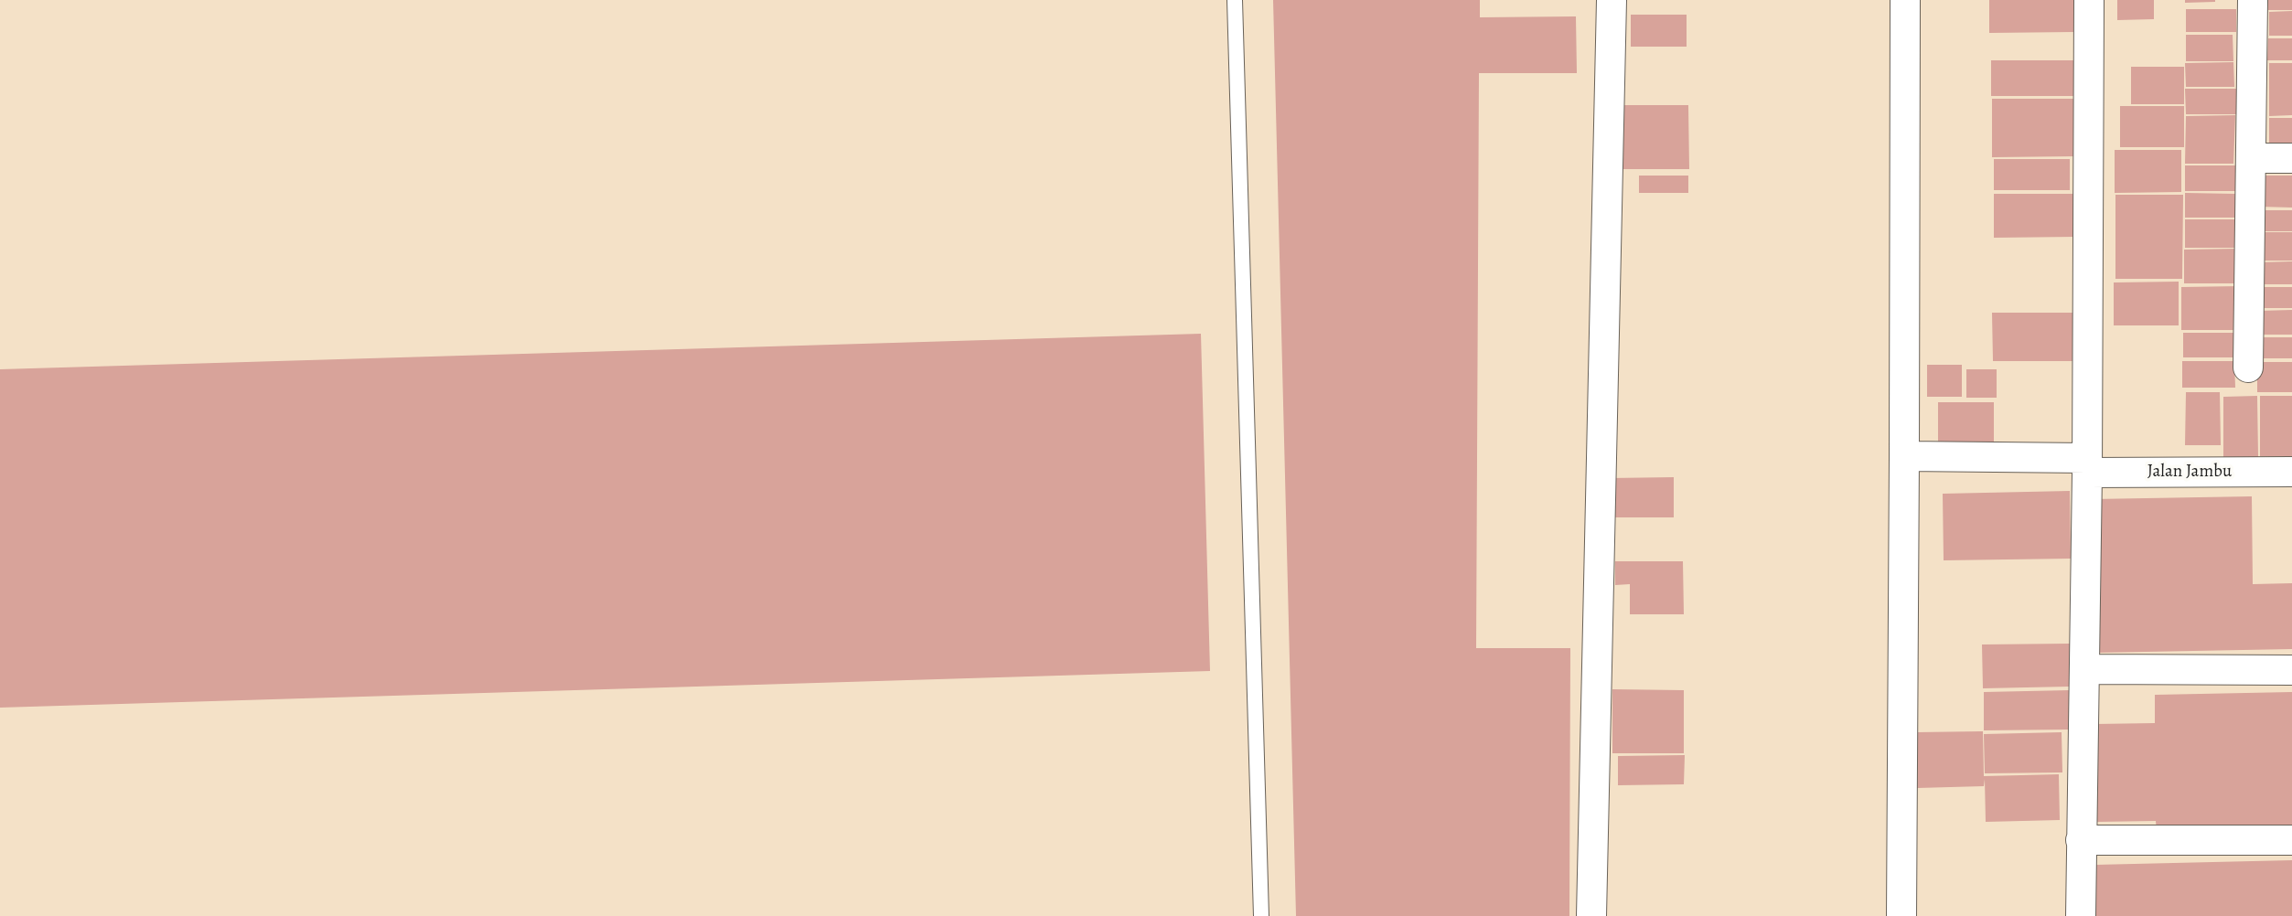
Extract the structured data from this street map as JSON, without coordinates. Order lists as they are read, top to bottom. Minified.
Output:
{"streets":{"street":["Jalan Jambu"]}}
